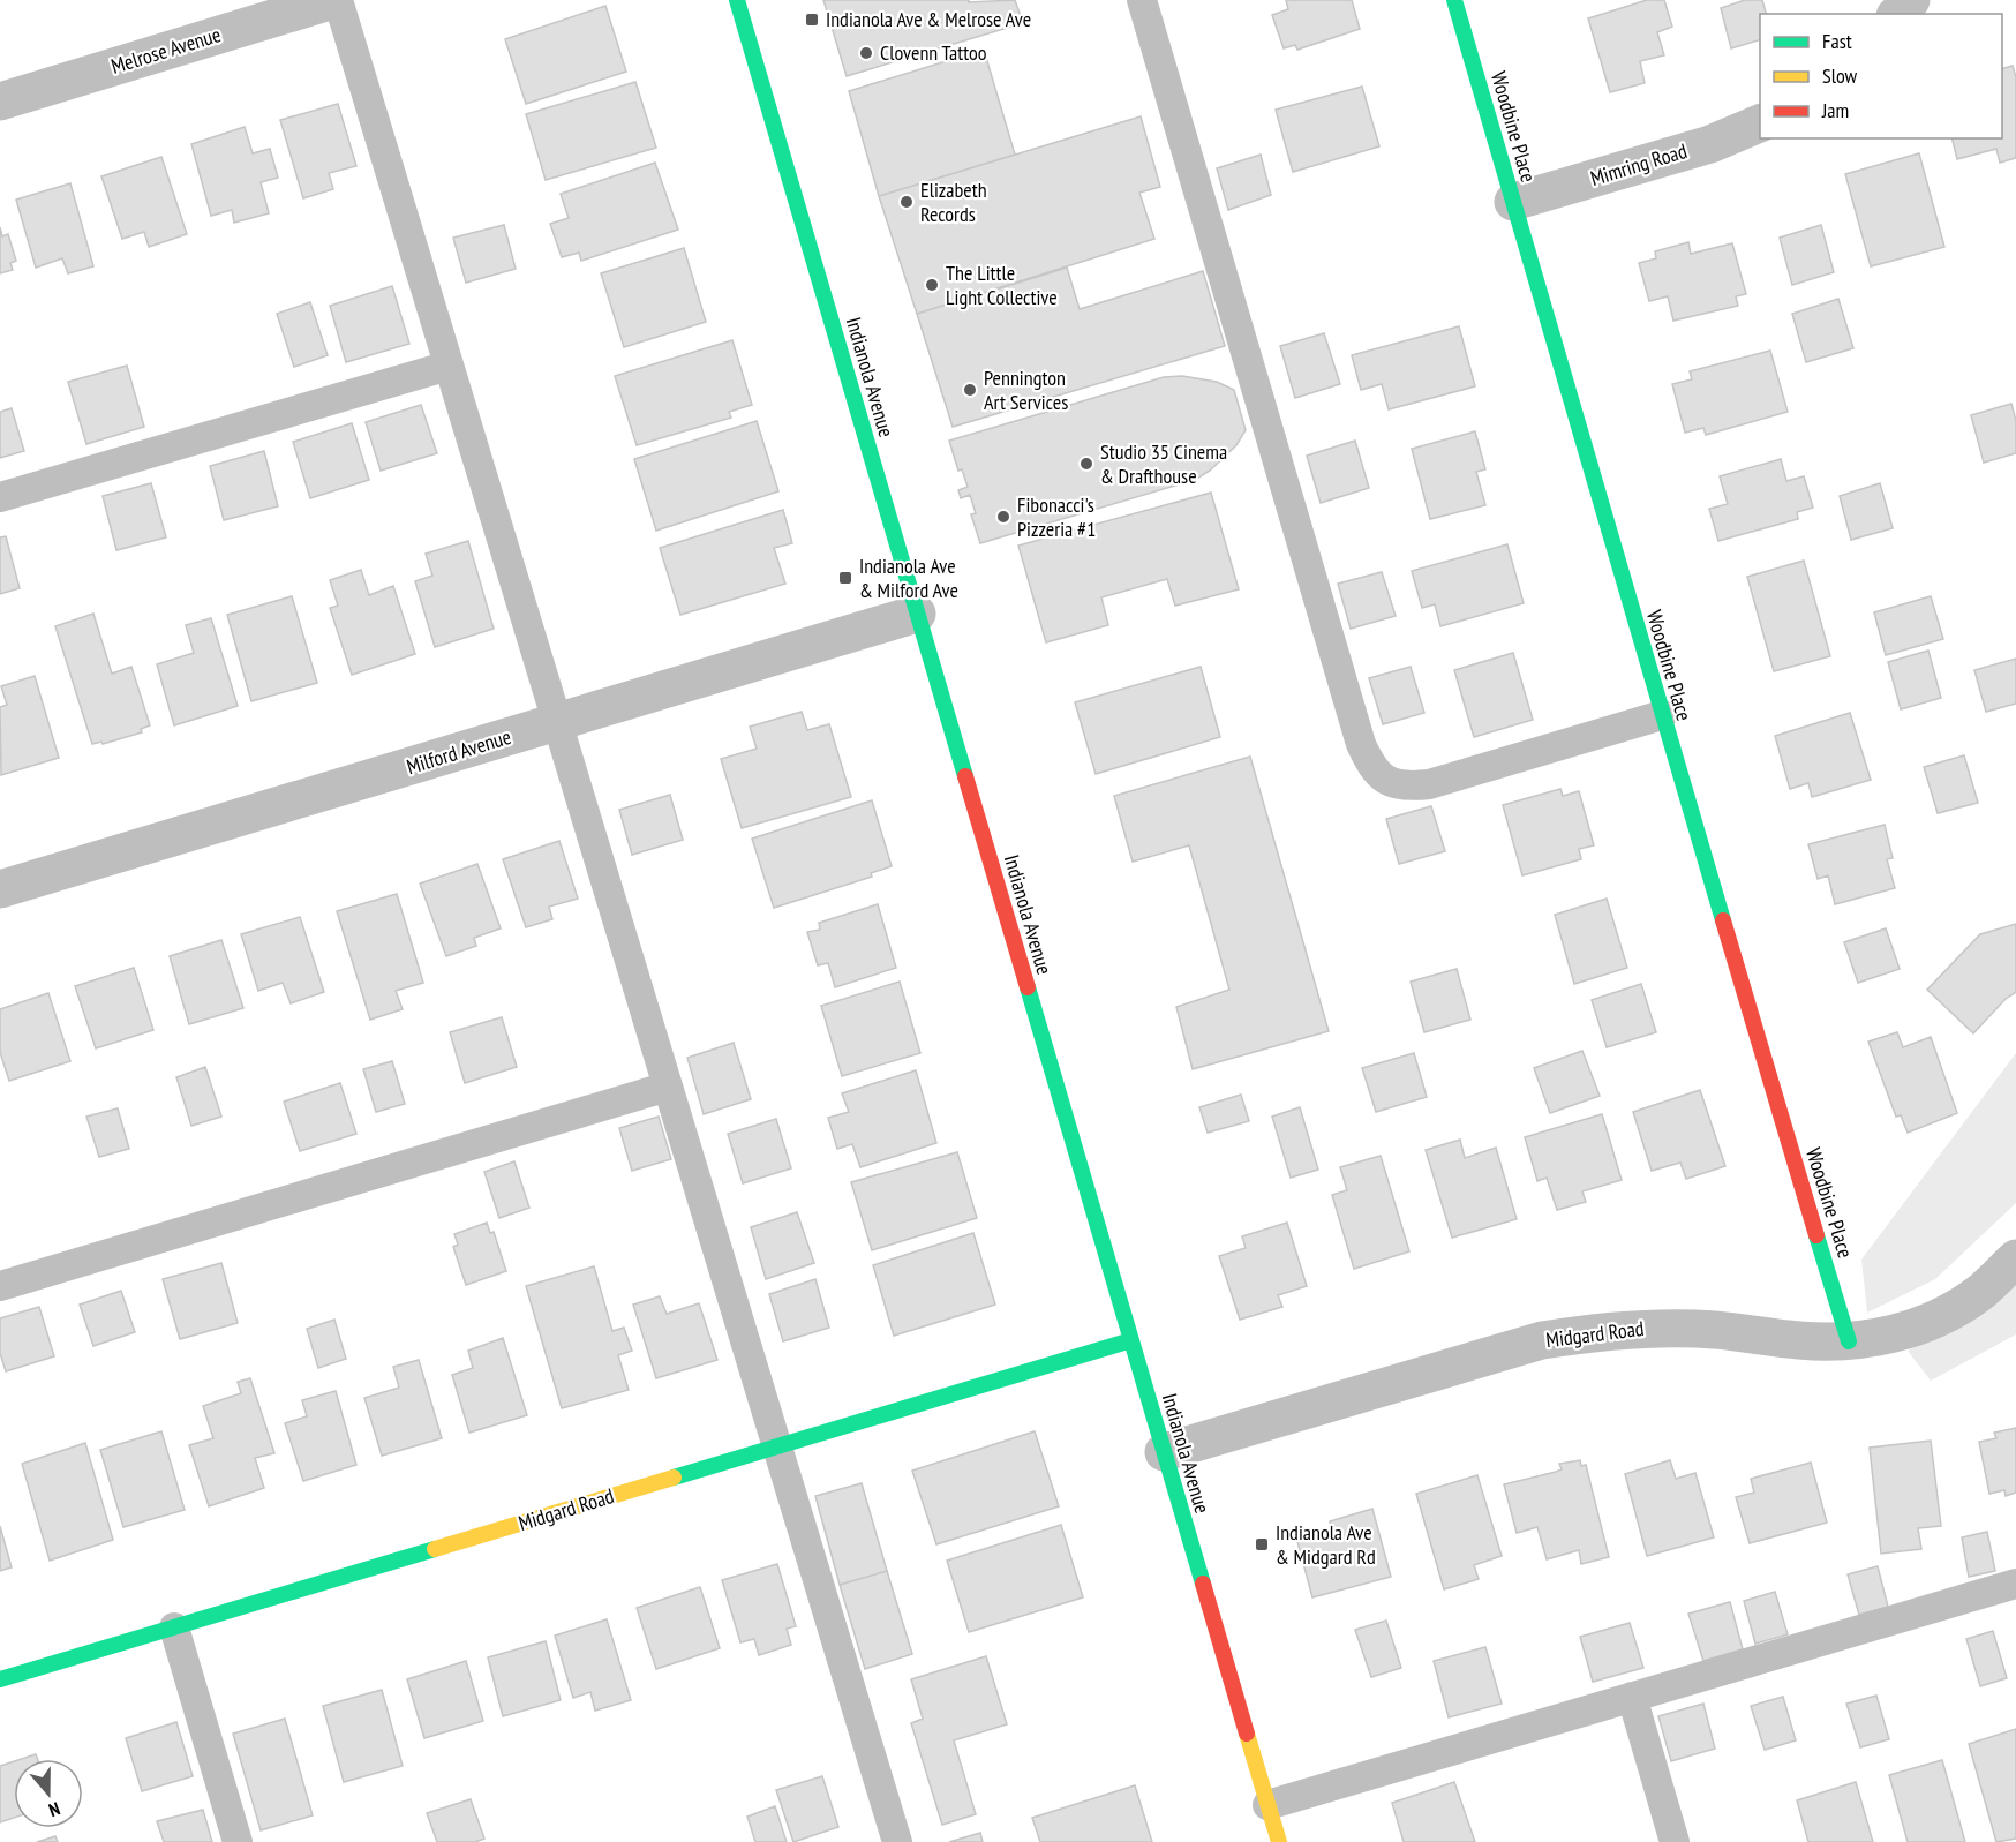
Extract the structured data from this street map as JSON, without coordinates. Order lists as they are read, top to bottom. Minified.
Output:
{"streets":{"street":["Melrose Avenue","Woodbine Place","Mimring Road","Indianola Avenue","Milford Avenue","Midgard Road"]},"crossings":[["Woodbine Place","Mimring Road"],["Woodbine Place","Midgard Road"],["Indianola Avenue","Milford Avenue"],["Indianola Avenue","Midgard Road"]],"places":{"transit":["Indianola Ave & Melrose Ave","Indianola Ave & Milford Ave","Indianola Ave & Midgard Rd"],"other":["Clovenn Tattoo","Elizabeth Records","The Little Light Collective","Pennington Art Services","Studio 35 Cinema & Drafthouse","Fibonacci's Pizzeria #1"]},"legend":["Fast","Slow","Jam"],"north":"bottom"}
